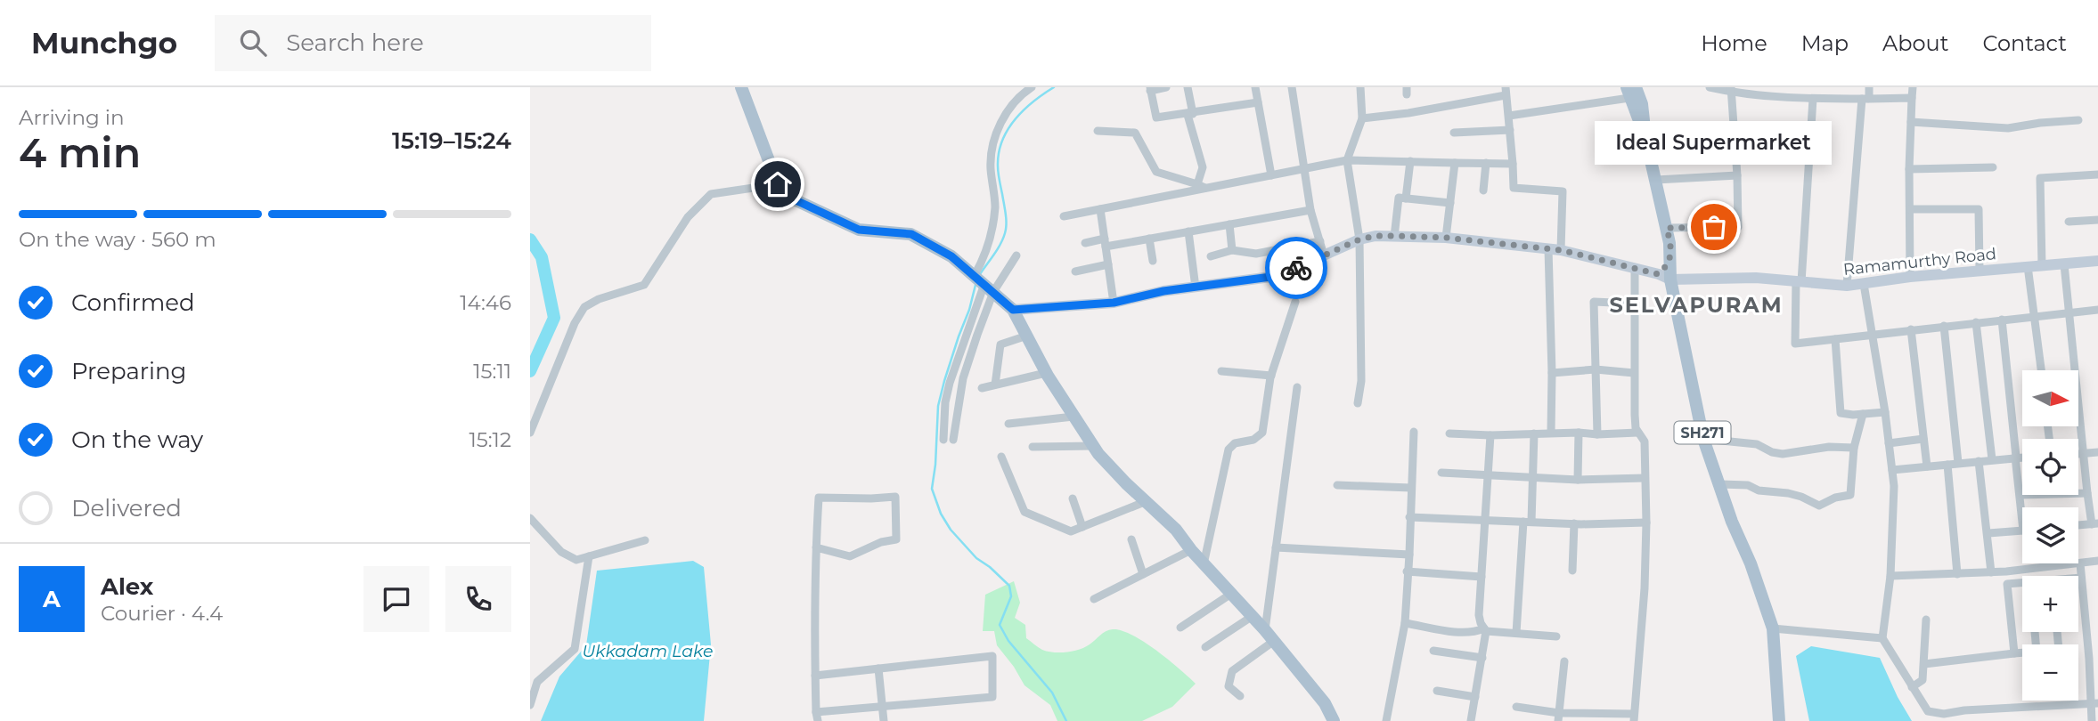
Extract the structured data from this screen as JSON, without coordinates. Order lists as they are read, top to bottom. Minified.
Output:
{"streets":{"main road":["Ramamurthy Road","SH271"]},"crossings":[["Ramamurthy Road","SH271"]],"districts":["SELVAPURAM"],"water":["Ukkadam Lake"],"places":["Ideal Supermarket"],"north":"right","page":{"header":"Munchgo","search":"Search here","nav":["Home","Map","About","Contact"],"heading":["4 min","Arriving in","15:19–15:24"],"panel":["Alex","Courier · 4.4"],"bubble":"Ideal Supermarket","bar":"On the way · 560 m","list":[["Confirmed","14:46"],["Preparing","15:11"],["On the way","15:12"],"Delivered"],"map_buttons":["+","−"],"round":"A"}}
